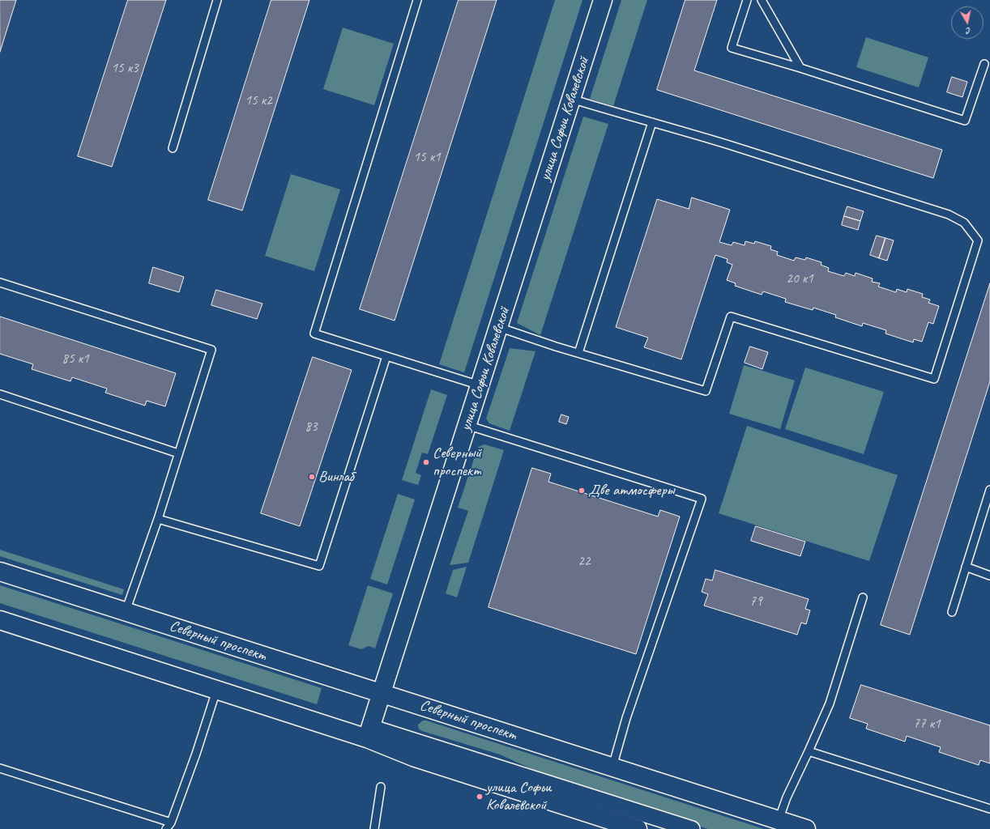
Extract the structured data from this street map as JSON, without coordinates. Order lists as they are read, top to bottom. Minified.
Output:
{"streets":{"main road":["улица Софьи Ковалевской","Северный проспект"]},"crossings":[["улица Софьи Ковалевской","Северный проспект"]],"places":["Северный проспект","Винлаб","Две атмосферы","улица Софьи Ковалевской"],"house_numbers":["15 к3","15 к2","15 к1","20 к1","85 к1","83","22","79","77 к1"],"north":"bottom"}
